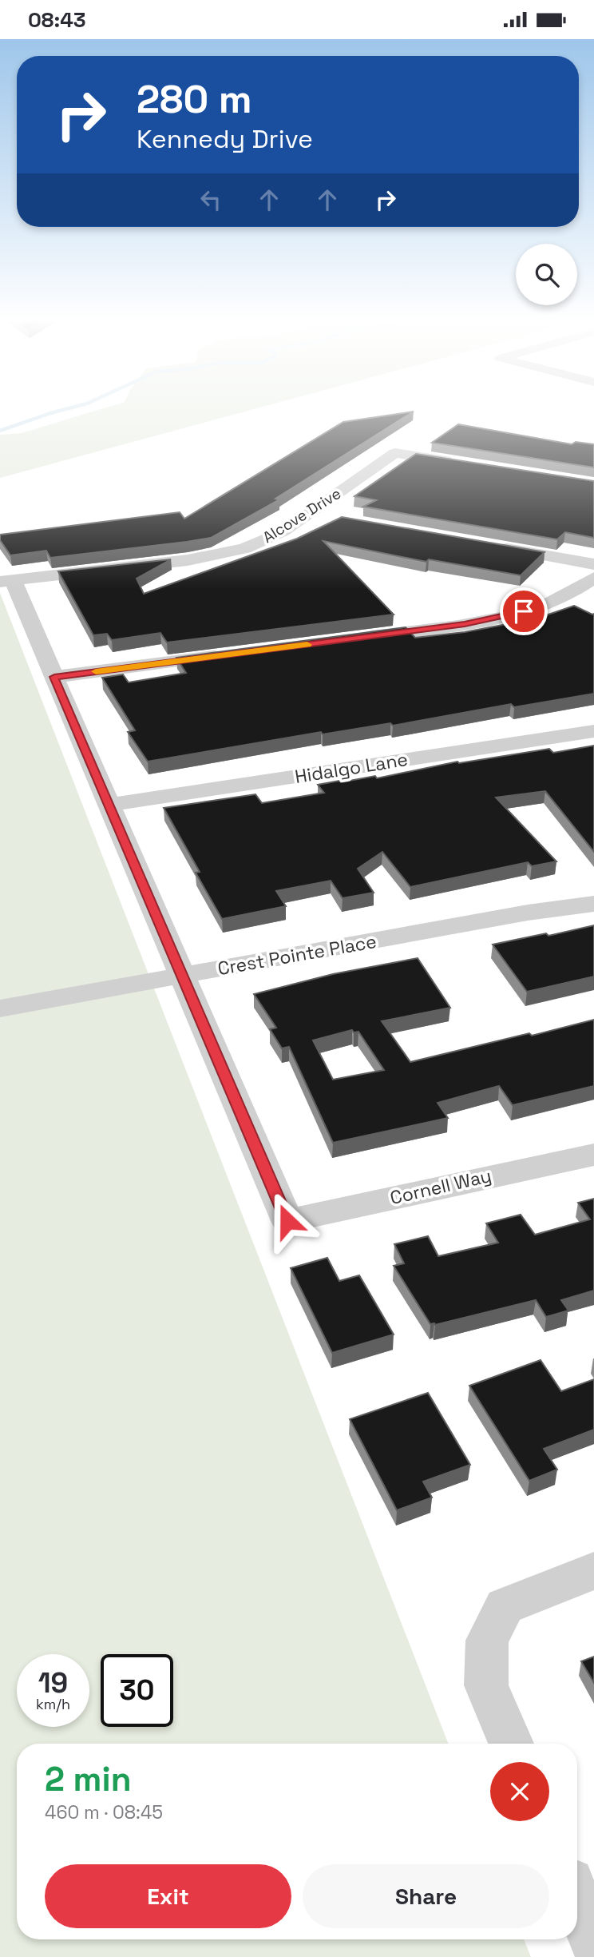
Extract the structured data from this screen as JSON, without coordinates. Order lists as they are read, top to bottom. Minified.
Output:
{"streets":{"street":["Alcove Drive","Hidalgo Lane","Crest Pointe Place","Cornell Way"]},"crossings":[["Crest Pointe Place","Cornell Way"]],"page":{"status":"08:43","turn":["280 m","Kennedy Drive"],"speed":"19 km/h","limit":"30","heading":["2 min","460 m · 08:45"],"buttons":["Exit","Share"]}}
